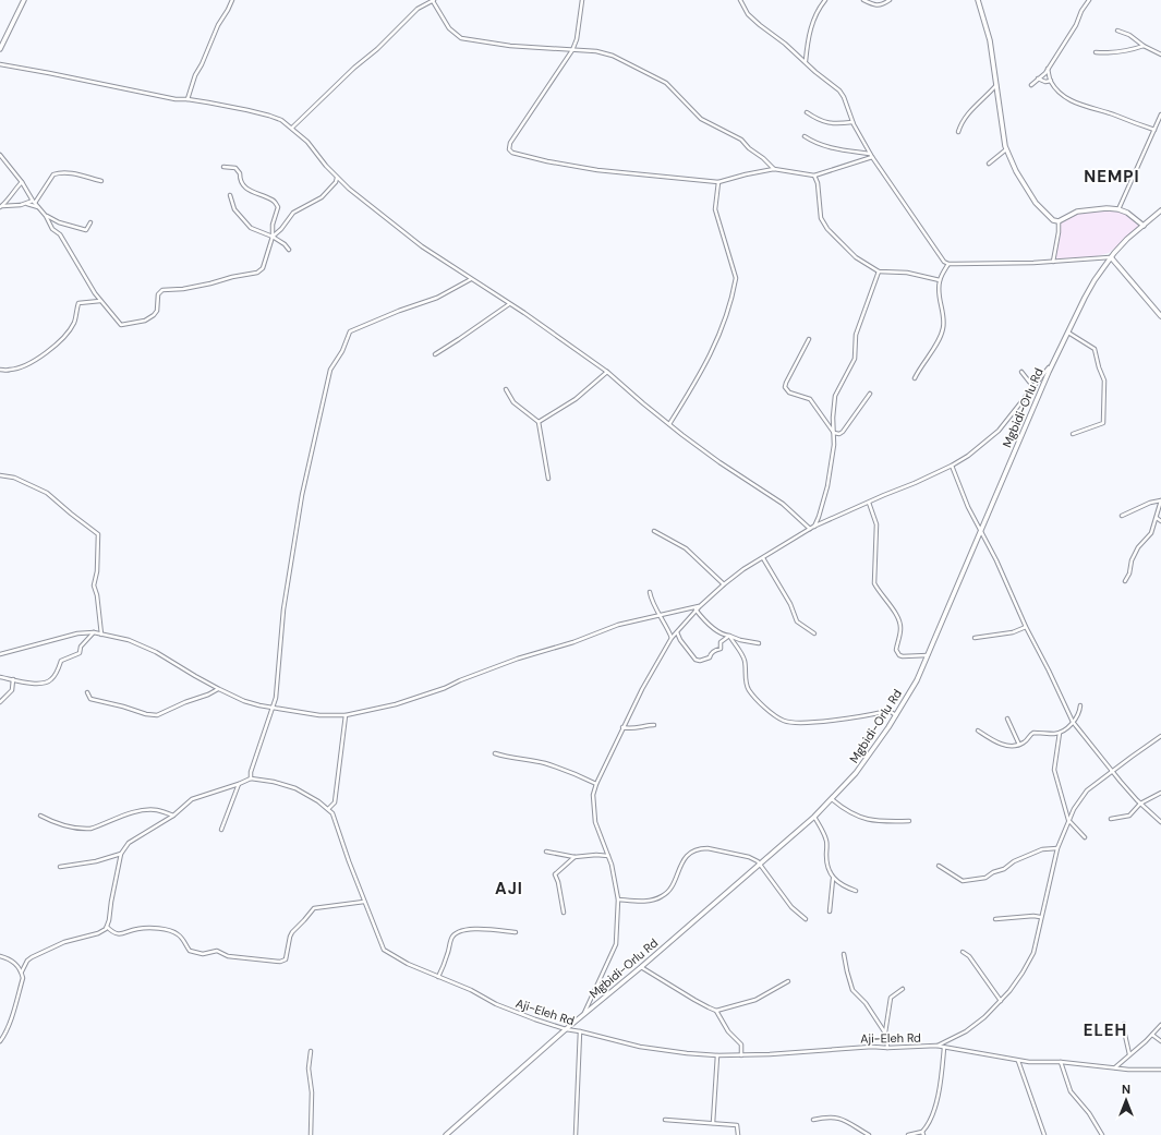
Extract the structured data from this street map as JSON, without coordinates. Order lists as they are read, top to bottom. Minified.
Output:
{"streets":{"main road":["Mgbidi-Orlu Rd"],"street":["Aji-Eleh Rd"]},"crossings":[["Mgbidi-Orlu Rd","Aji-Eleh Rd"]],"districts":["NEMPI","AJI","ELEH"],"north":"top"}
